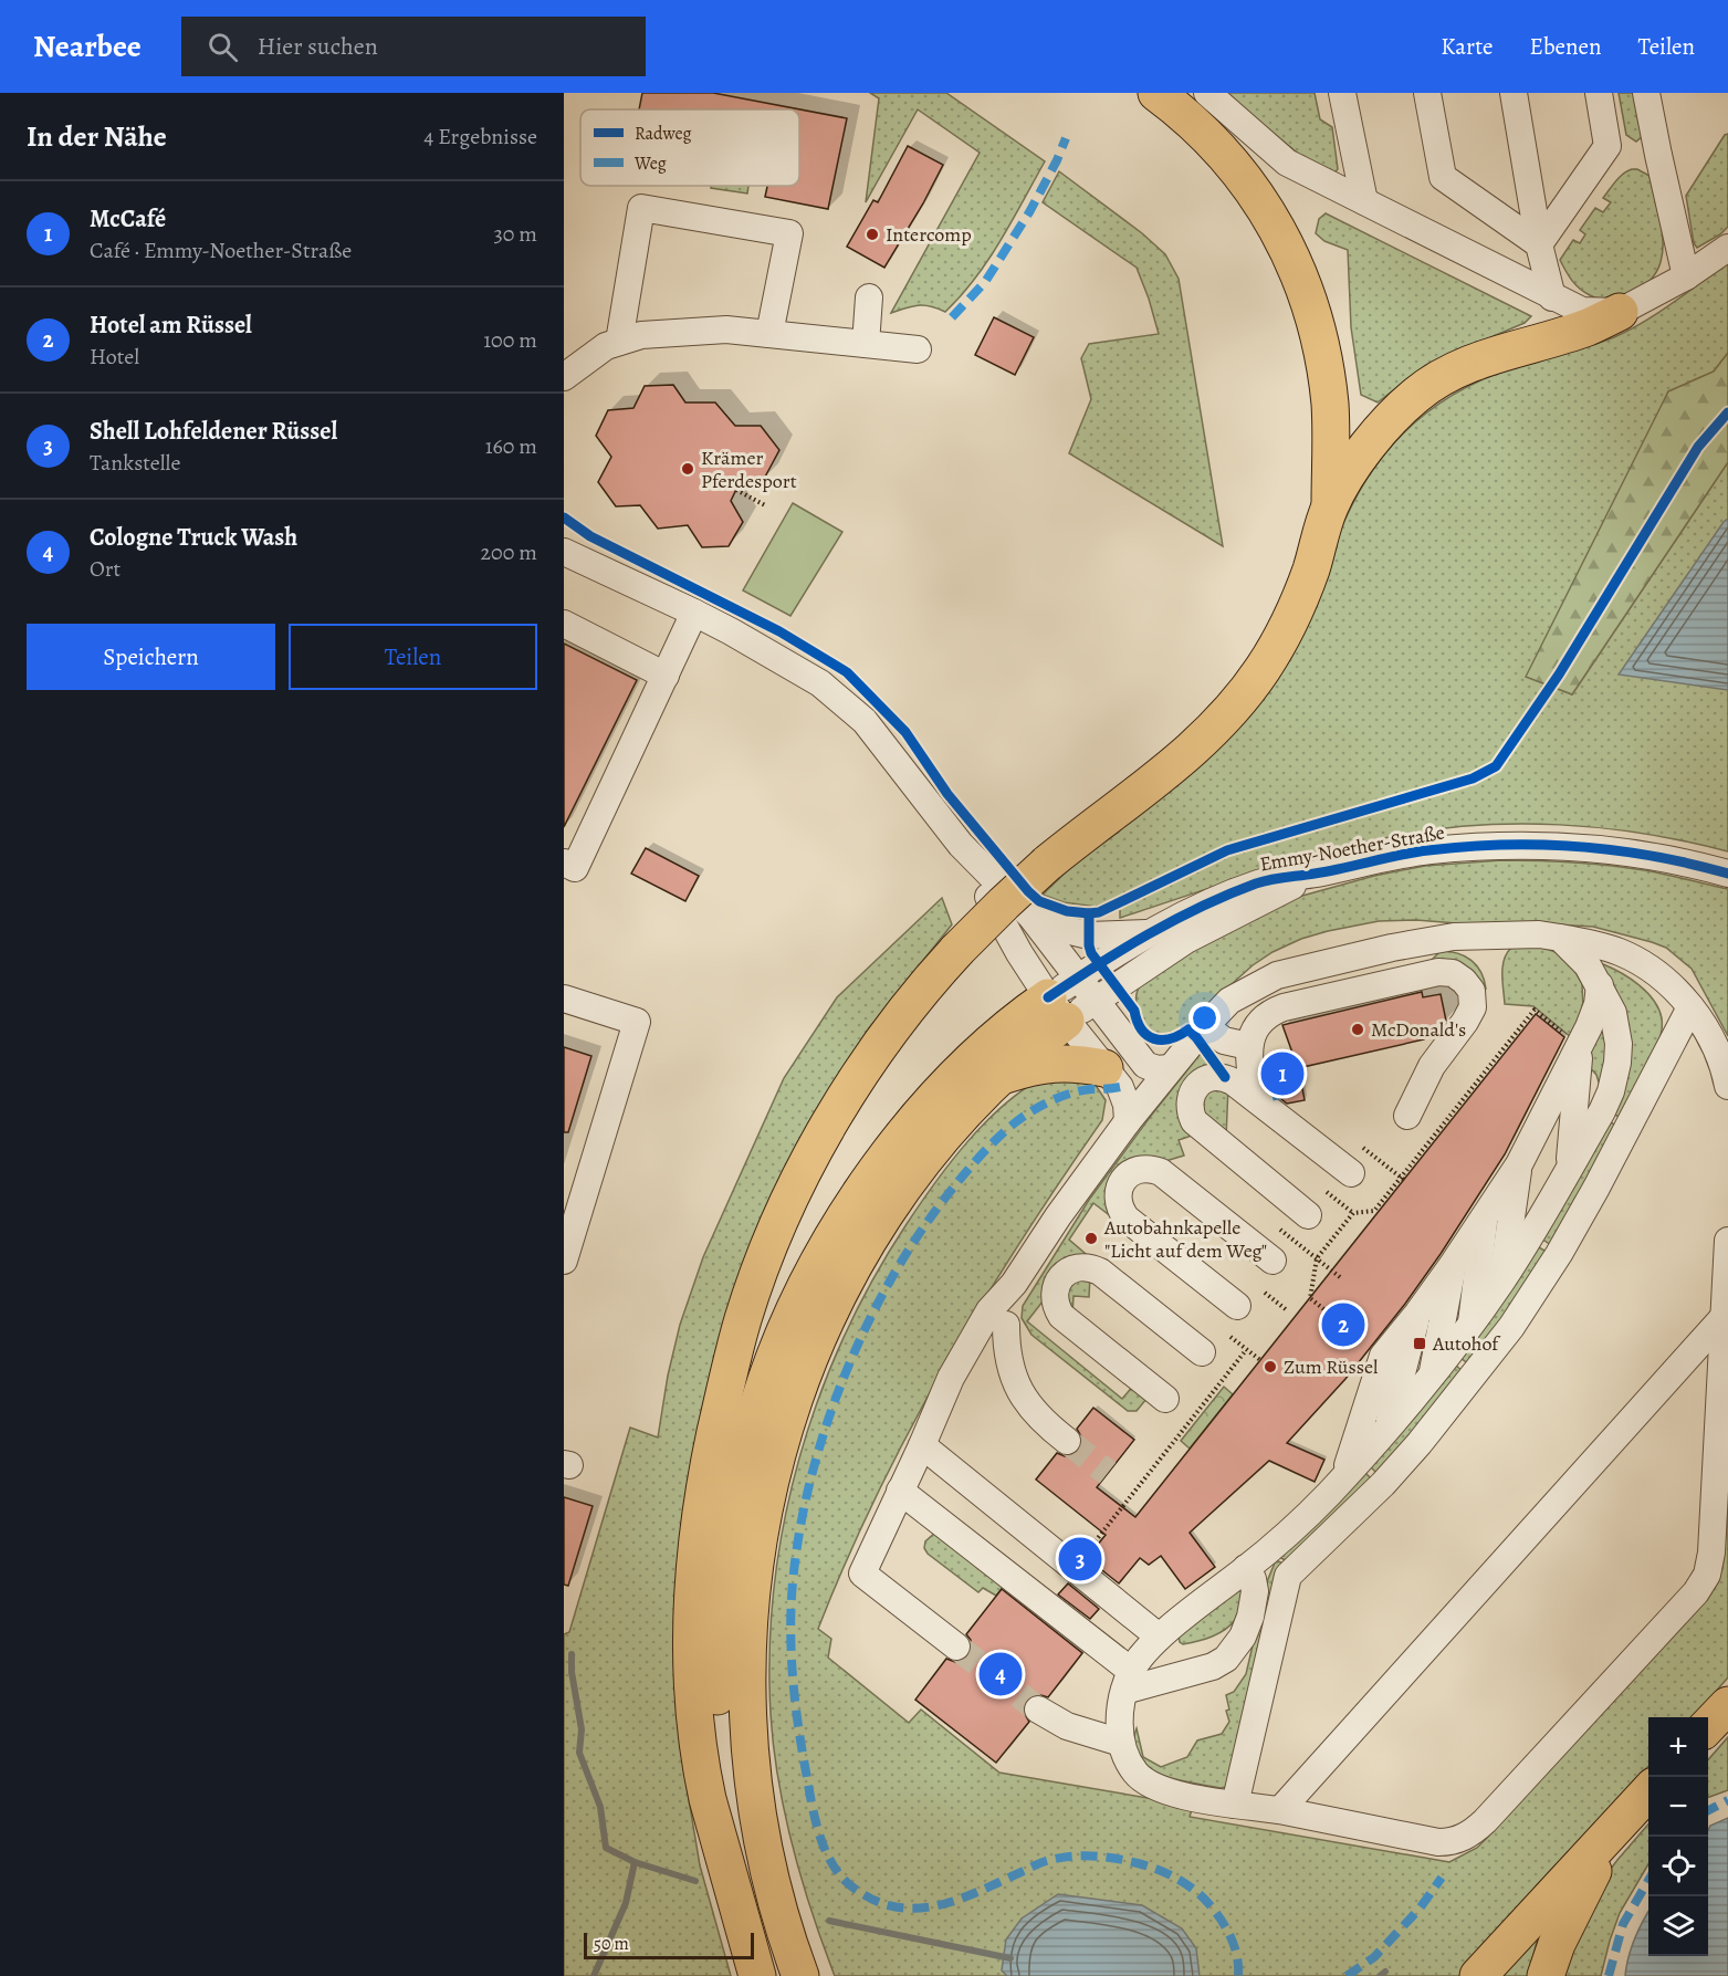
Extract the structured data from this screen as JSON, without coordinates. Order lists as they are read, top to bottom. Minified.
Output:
{"streets":{"street":["Emmy-Noether-Straße"]},"places":{"other":["Intercomp","Krämer Pferdesport","McDonald's","Autobahnkapelle \"Licht auf dem Weg\"","Zum Rüssel"],"transit":["Autohof"]},"legend":["Radweg","Weg"],"scale_bar":"50 m","page":{"header":"Nearbee","search":"Hier suchen","nav":["Karte","Ebenen","Teilen"],"heading":["In der Nähe","4 Ergebnisse"],"list":[{"mark":"1","name":"McCafé","note":"Café · Emmy-Noether-Straße","value":"30 m"},{"mark":"2","name":"Hotel am Rüssel","note":"Hotel","value":"100 m"},{"mark":"3","name":"Shell Lohfeldener Rüssel","note":"Tankstelle","value":"160 m"},{"mark":"4","name":"Cologne Truck Wash","note":"Ort","value":"200 m"}],"buttons":["Speichern","Teilen"],"pins":["1","2","3","4"],"map_buttons":["+","−"],"scale":"50 m"}}
